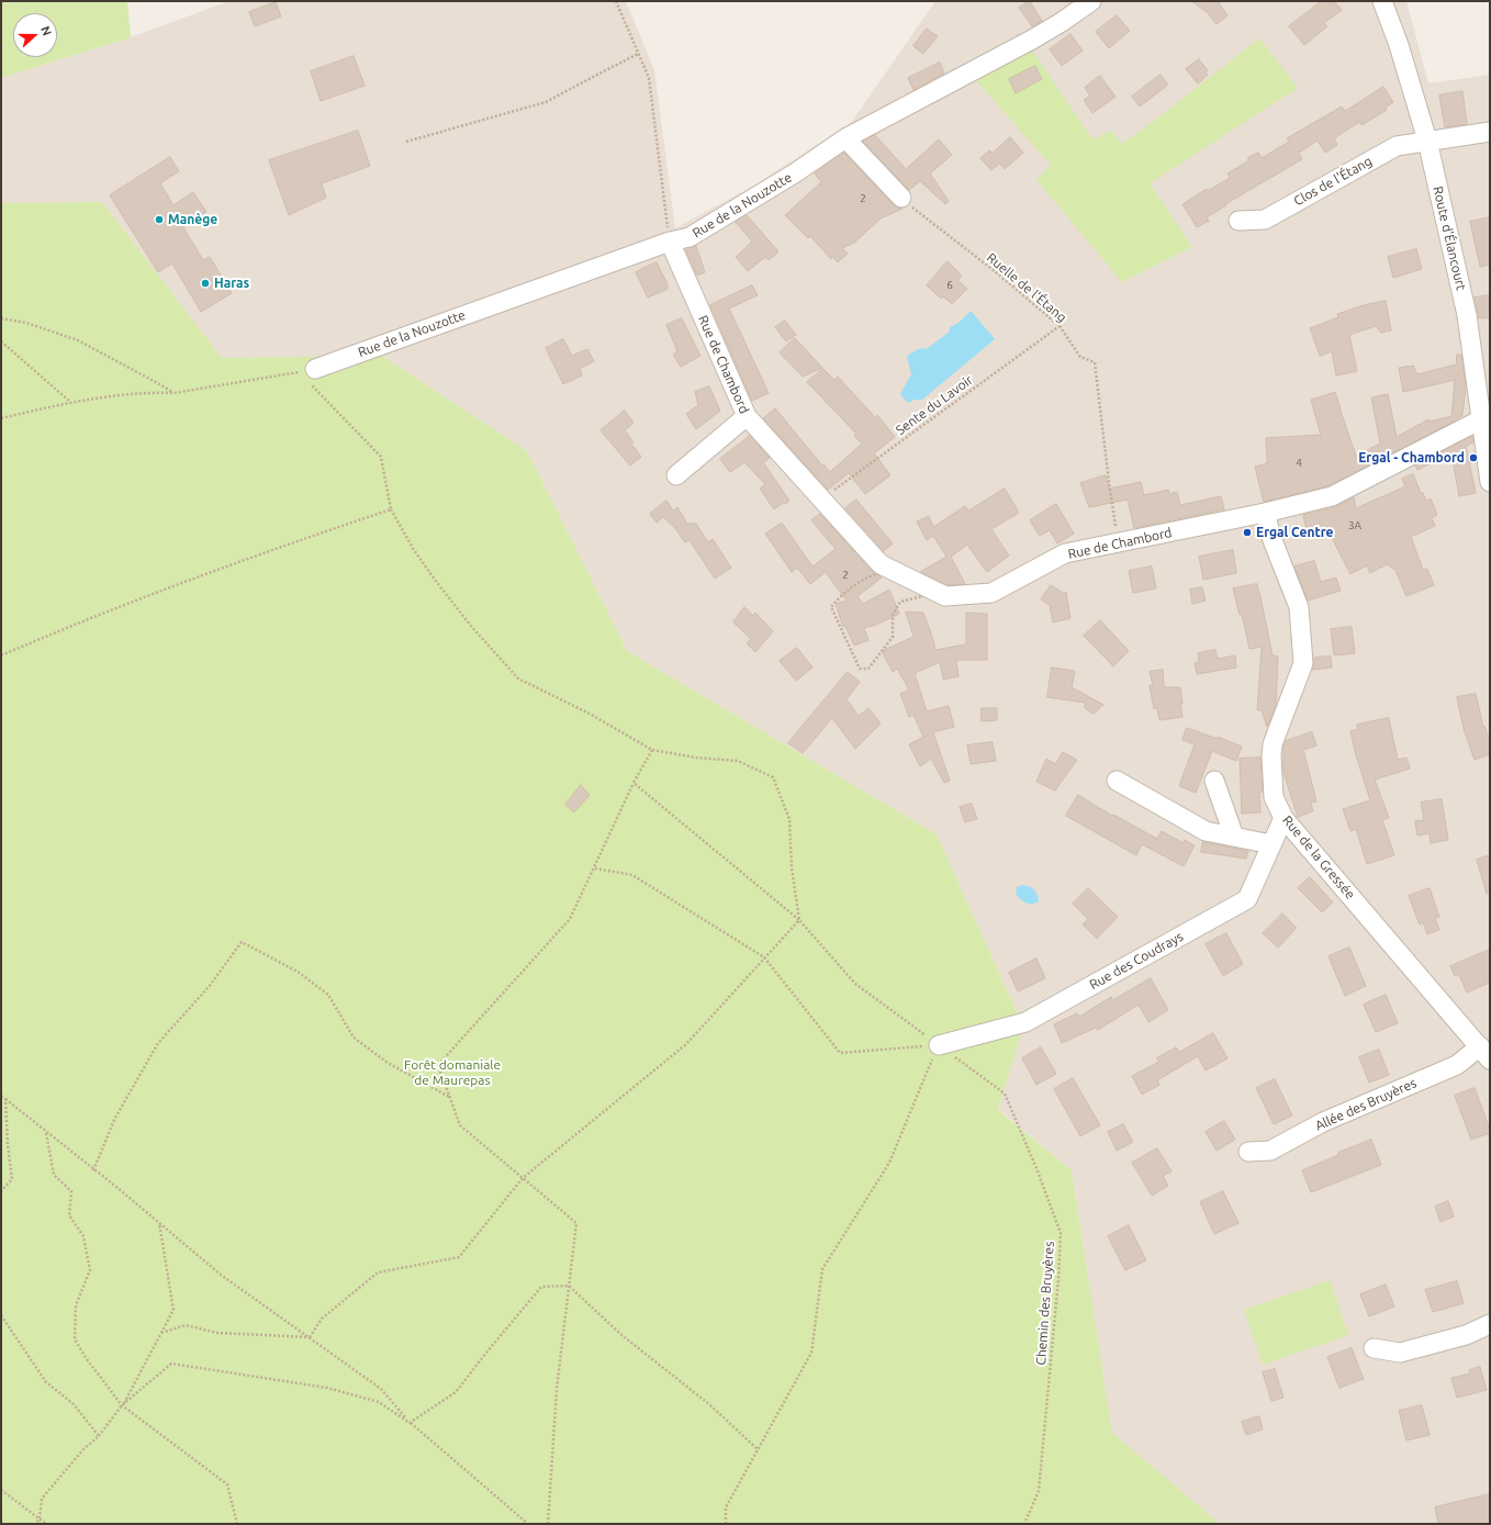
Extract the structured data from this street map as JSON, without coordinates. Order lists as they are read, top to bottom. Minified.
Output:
{"streets":{"street":["Clos de l'Étang","Rue de la Nouzotte","Route d'Élancourt","Rue de Chambord","Rue de la Gressée","Rue des Coudrays","Allée des Bruyères"],"path":["Ruelle de l'Étang","Sente du Lavoir","Chemin des Bruyères"]},"crossings":[["Clos de l'Étang","Route d'Élancourt"],["Rue de la Nouzotte","Rue de Chambord"],["Route d'Élancourt","Rue de Chambord"],["Ruelle de l'Étang","Rue de Chambord"],["Ruelle de l'Étang","Sente du Lavoir"],["Rue de Chambord","Sente du Lavoir"],["Rue de Chambord","Rue de la Gressée"],["Rue de la Gressée","Rue des Coudrays"],["Rue de la Gressée","Allée des Bruyères"],["Rue des Coudrays","Chemin des Bruyères"]],"parks":["Forêt domaniale de Maurepas"],"places":["Manège","Haras","Ergal - Chambord","Ergal Centre"],"house_numbers":["2","6","4","3A","2"],"north":"right"}
